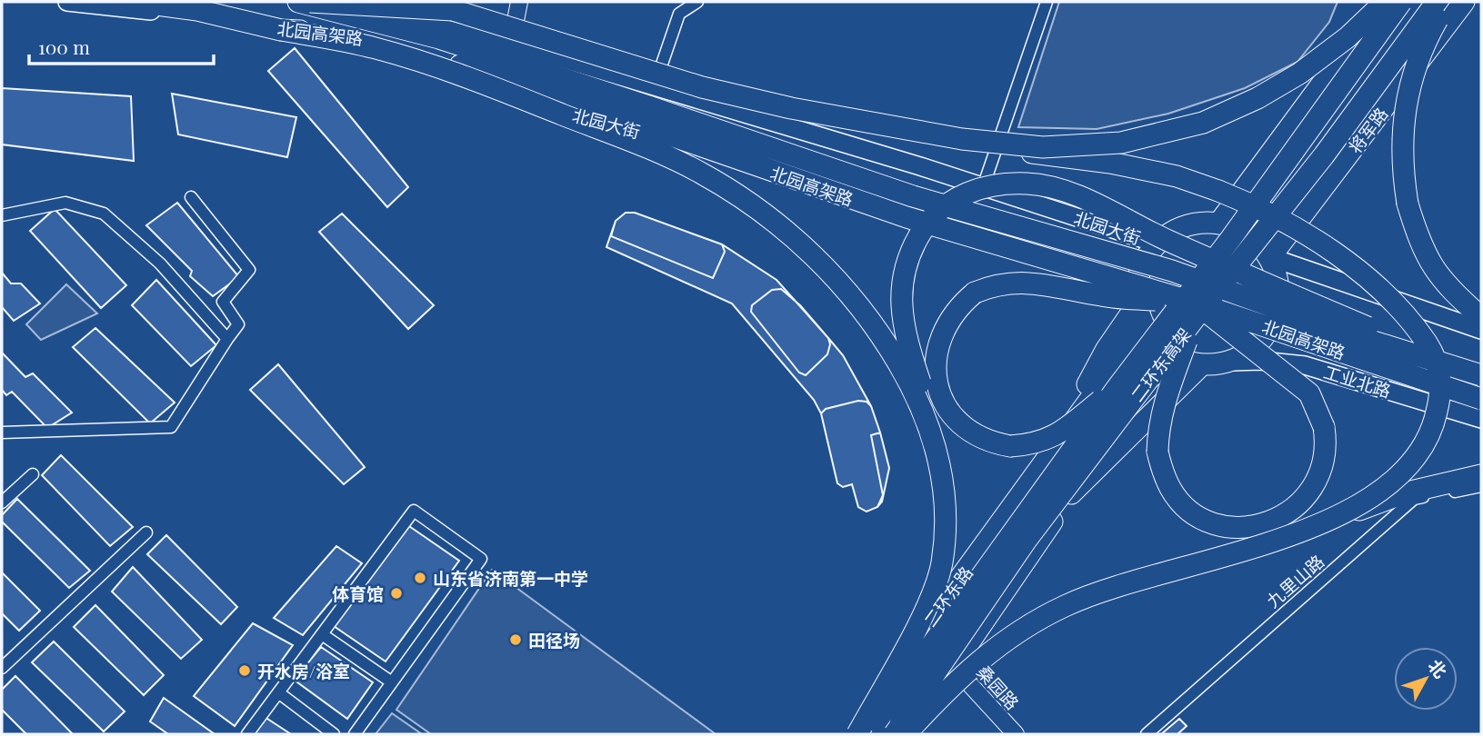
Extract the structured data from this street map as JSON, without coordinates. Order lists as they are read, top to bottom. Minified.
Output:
{"streets":{"highway":["北园高架路","将军路","二环东高架","二环东路"],"main road":["北园大街","工业北路"],"street":["九里山路","桑园路"]},"crossings":[["北园高架路","二环东高架"],["北园大街","将军路"],["北园大街","工业北路"],["北园大街","二环东路"],["将军路","工业北路"],["将军路","二环东路"],["工业北路","二环东路"]],"places":["山东省济南第一中学","体育馆","田径场","开水房/浴室"],"scale_bar":"100 m","north":"top right"}
